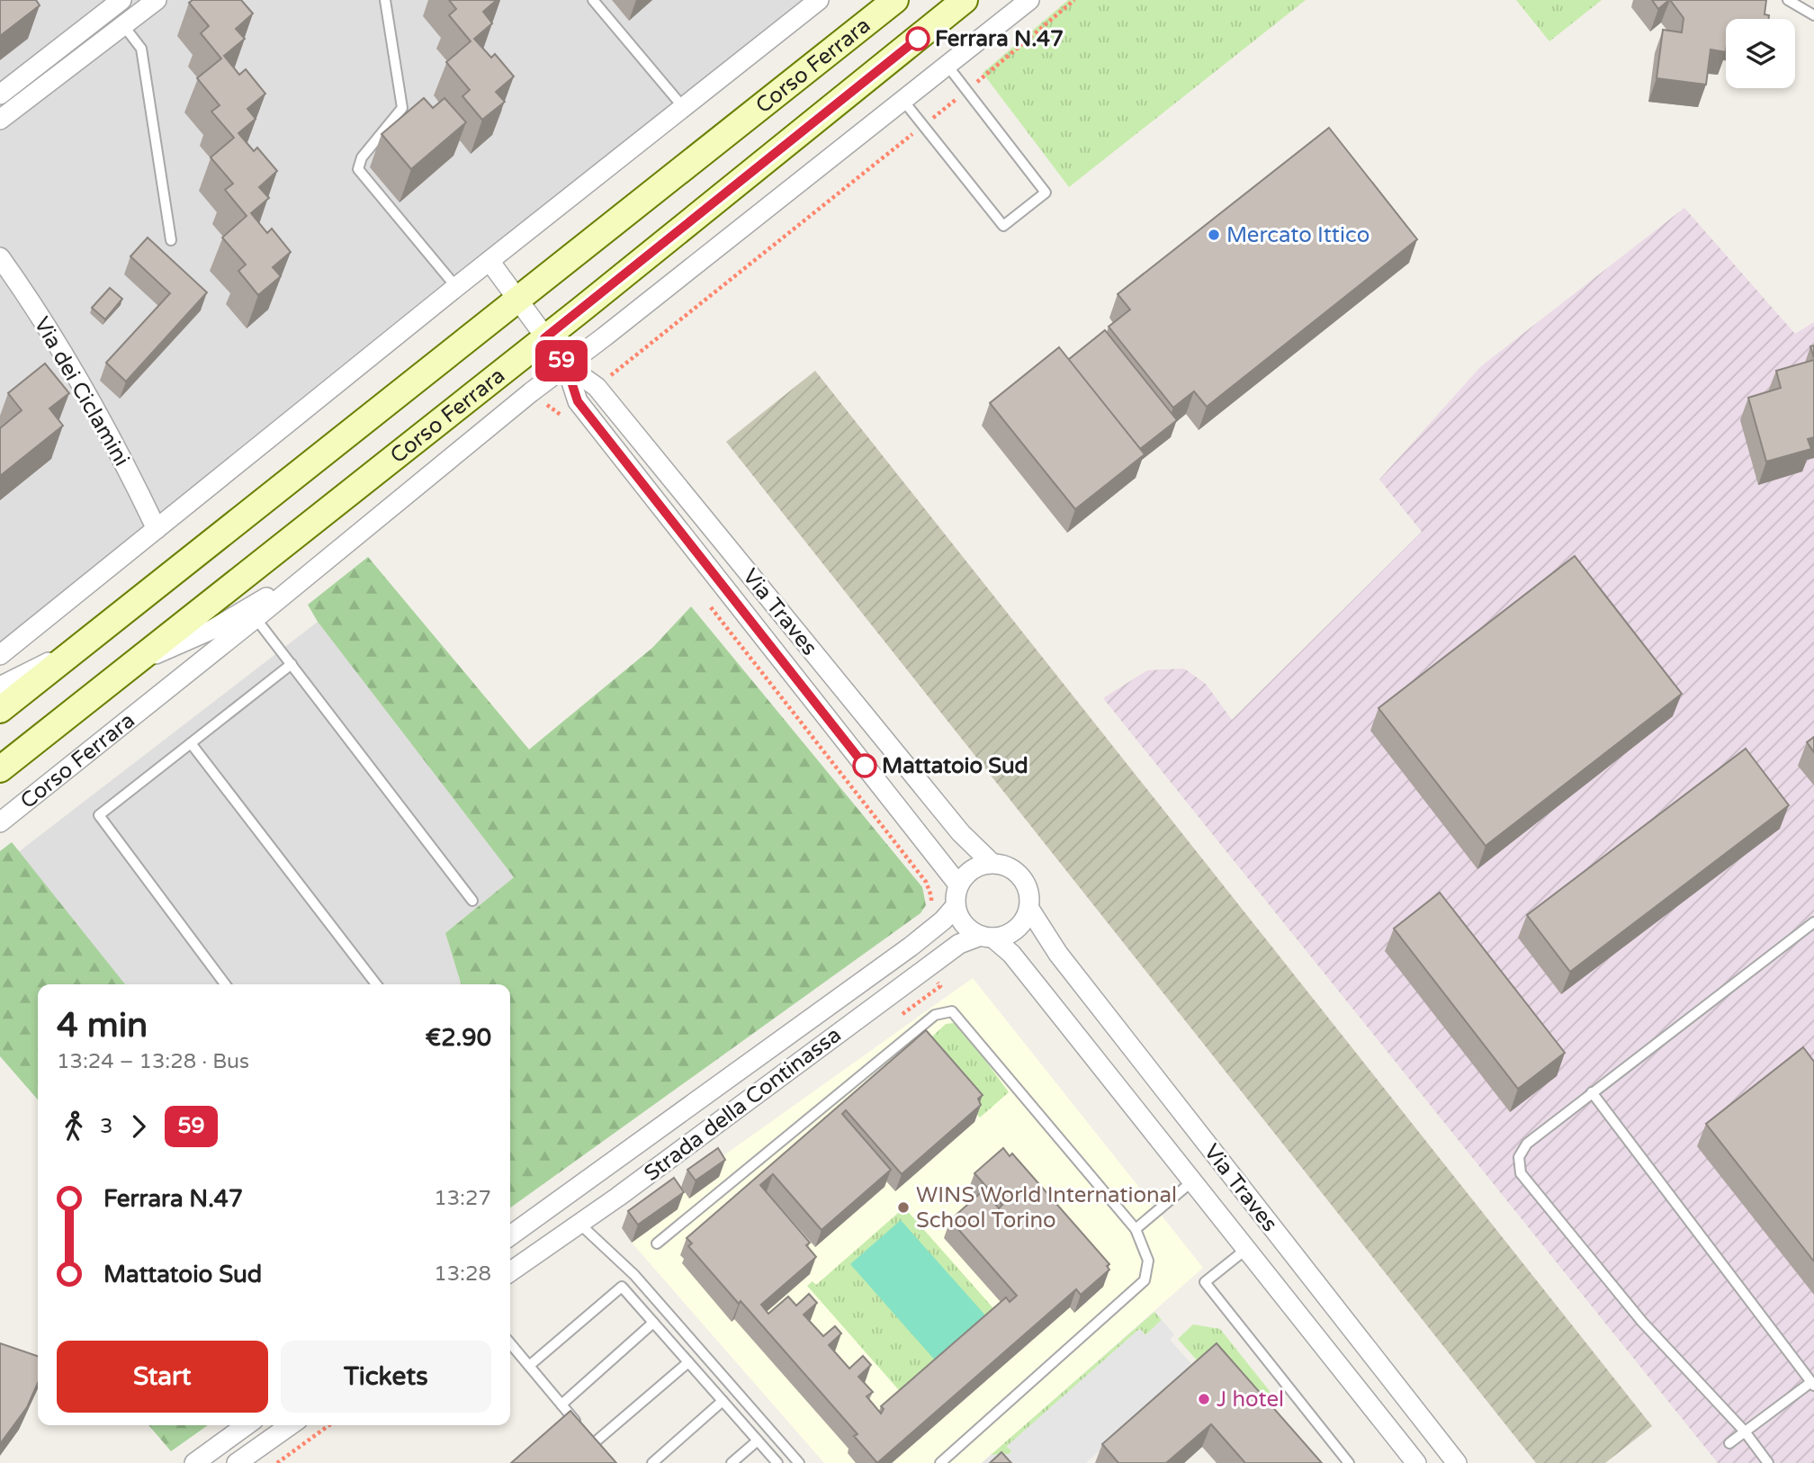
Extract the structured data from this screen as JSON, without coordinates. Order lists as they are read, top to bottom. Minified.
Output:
{"streets":{"main road":["Corso Ferrara"],"street":["Via dei Ciclamini","Via Traves","Strada della Continassa"]},"crossings":[["Corso Ferrara","Via Traves"],["Via Traves","Strada della Continassa"]],"places":["Ferrara N.47","Mercato Ittico","Mattatoio Sud","WINS World International School Torino","J hotel"],"lines":["bus line 59"],"page":{"on_map":"59","heading":["4 min","13:24 – 13:28 · Bus","€2.90"],"legs":["3","59"],"list":[{"name":"Ferrara N.47","value":"13:27"},{"name":"Mattatoio Sud","value":"13:28"}],"buttons":["Start","Tickets"]}}
